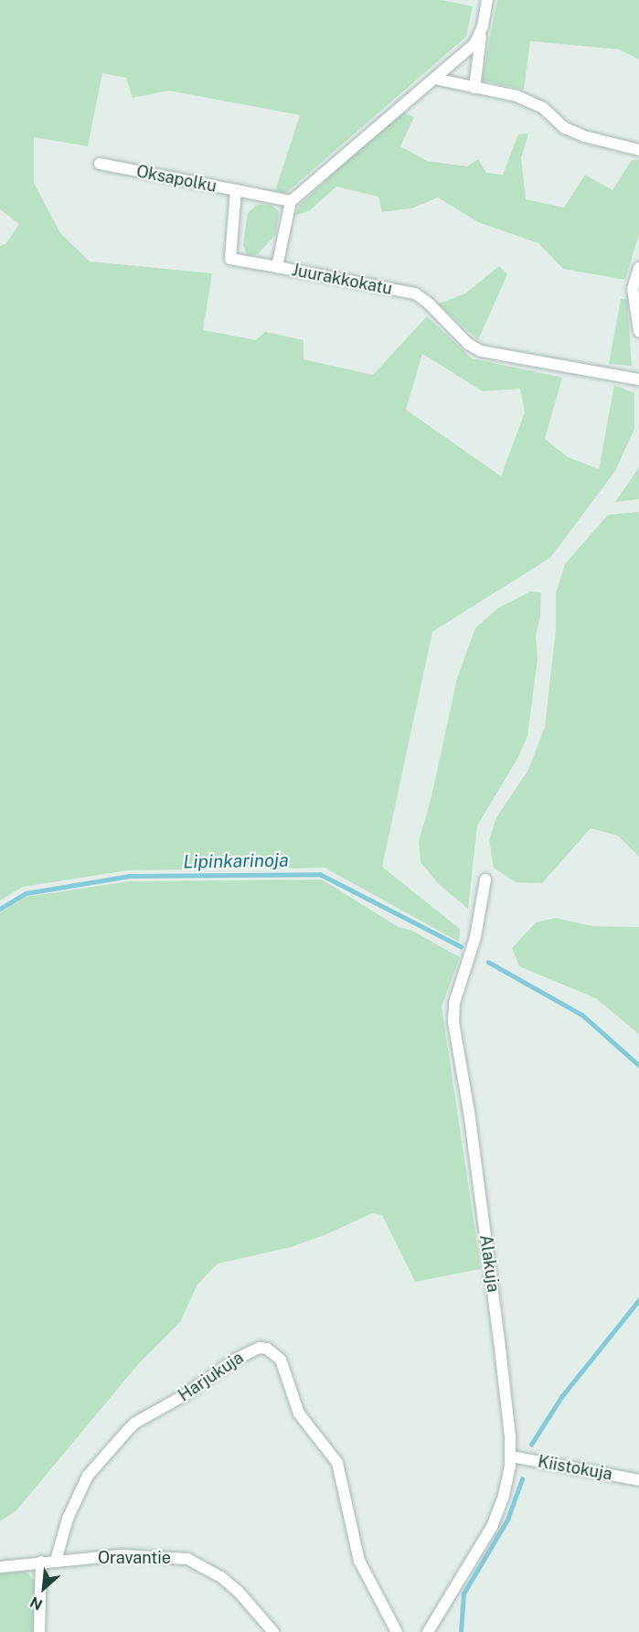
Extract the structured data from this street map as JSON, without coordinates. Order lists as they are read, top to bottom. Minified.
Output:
{"streets":{"street":["Oksapolku","Juurakkokatu","Alakuja","Harjukuja","Kiistokuja","Oravantie"]},"crossings":[["Oksapolku","Juurakkokatu"],["Alakuja","Kiistokuja"],["Harjukuja","Oravantie"]],"water":["Lipinkarinoja"],"north":"bottom left"}
